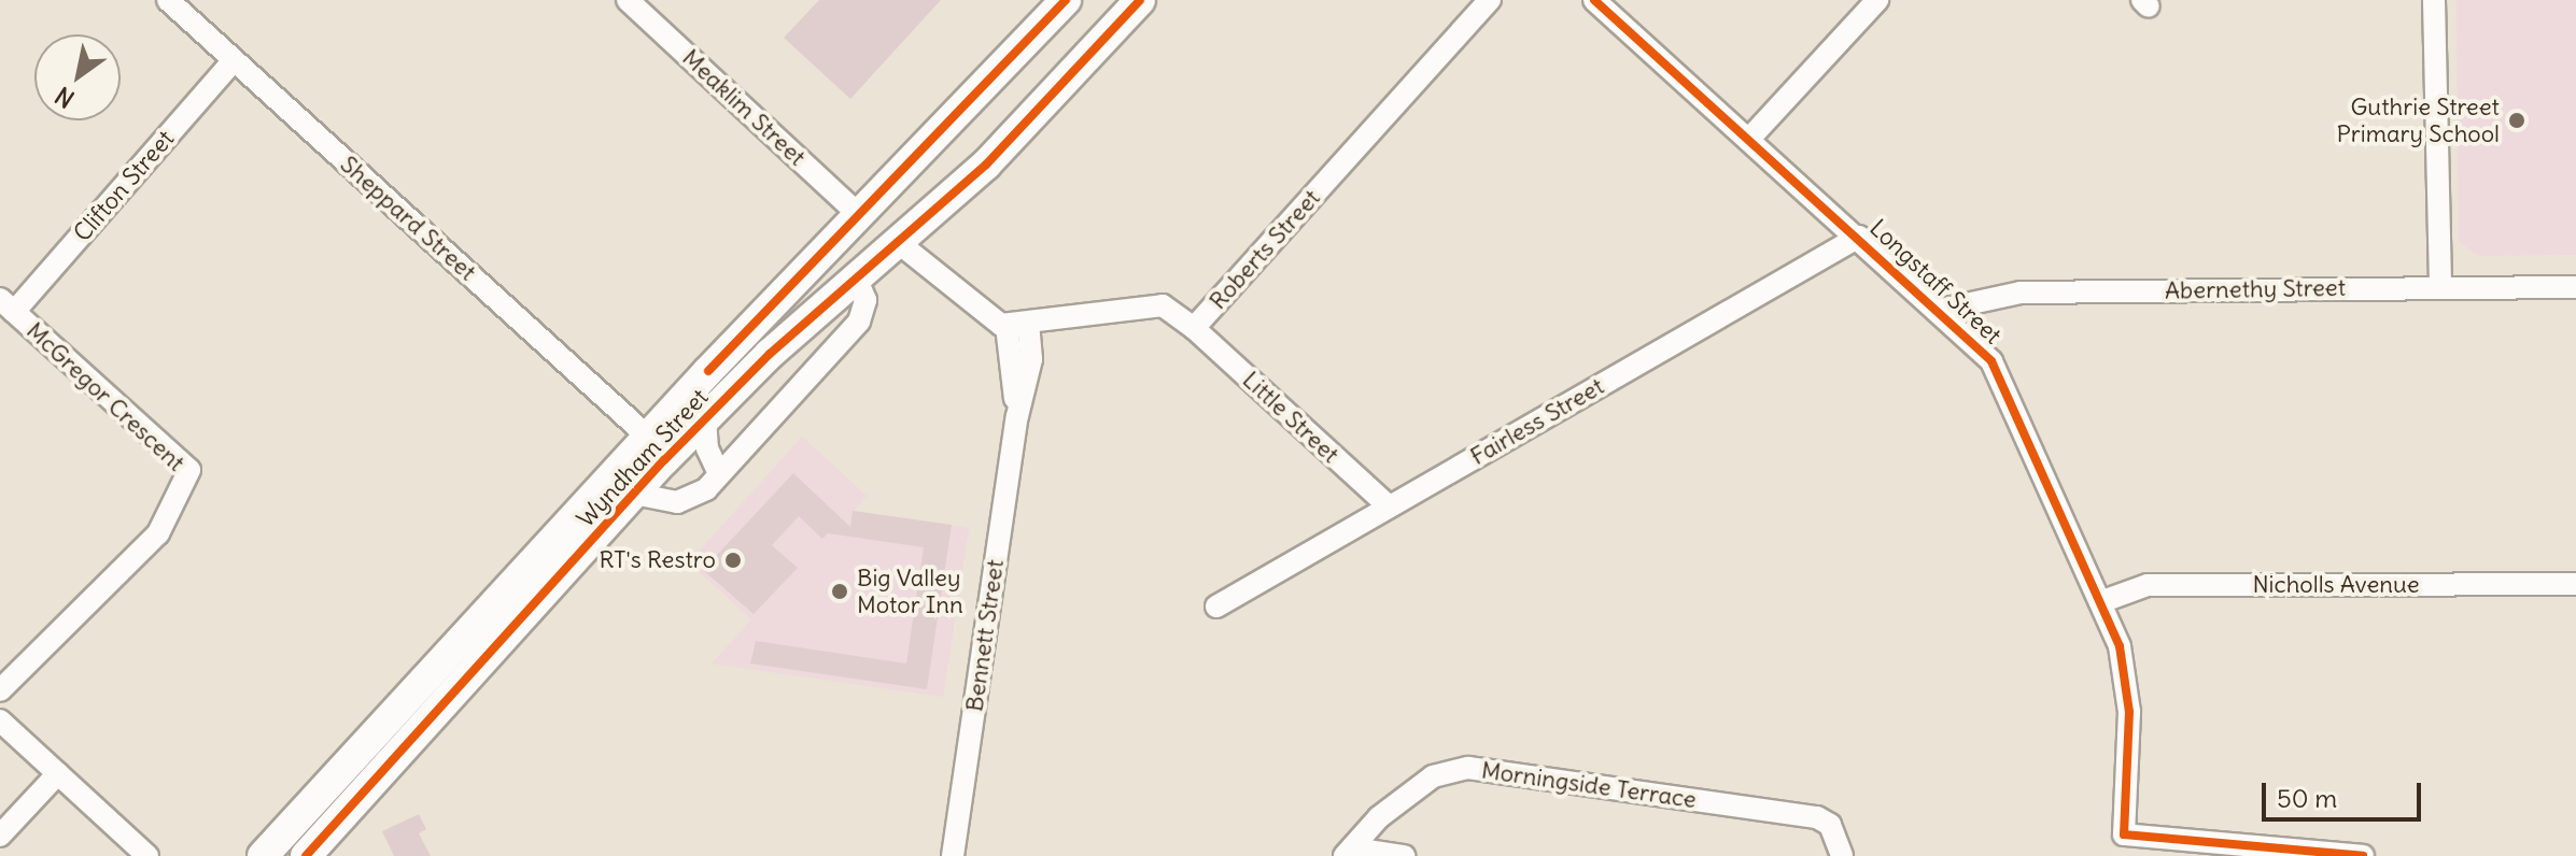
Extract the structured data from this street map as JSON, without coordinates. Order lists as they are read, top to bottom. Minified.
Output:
{"streets":{"highway":["Wyndham Street"],"street":["Meaklim Street","Clifton Street","Sheppard Street","Roberts Street","Longstaff Street","Abernethy Street","McGregor Crescent","Little Street","Fairless Street","Nicholls Avenue","Bennett Street","Morningside Terrace"]},"crossings":[["Meaklim Street","Wyndham Street"],["Clifton Street","Sheppard Street"],["Clifton Street","McGregor Crescent"],["Sheppard Street","Wyndham Street"],["Roberts Street","Little Street"],["Roberts Street","Bennett Street"],["Longstaff Street","Abernethy Street"],["Longstaff Street","Fairless Street"],["Longstaff Street","Nicholls Avenue"],["Little Street","Fairless Street"]],"places":["Guthrie Street Primary School","RT's Restro","Big Valley Motor Inn"],"scale_bar":"50 m","north":"bottom left"}
